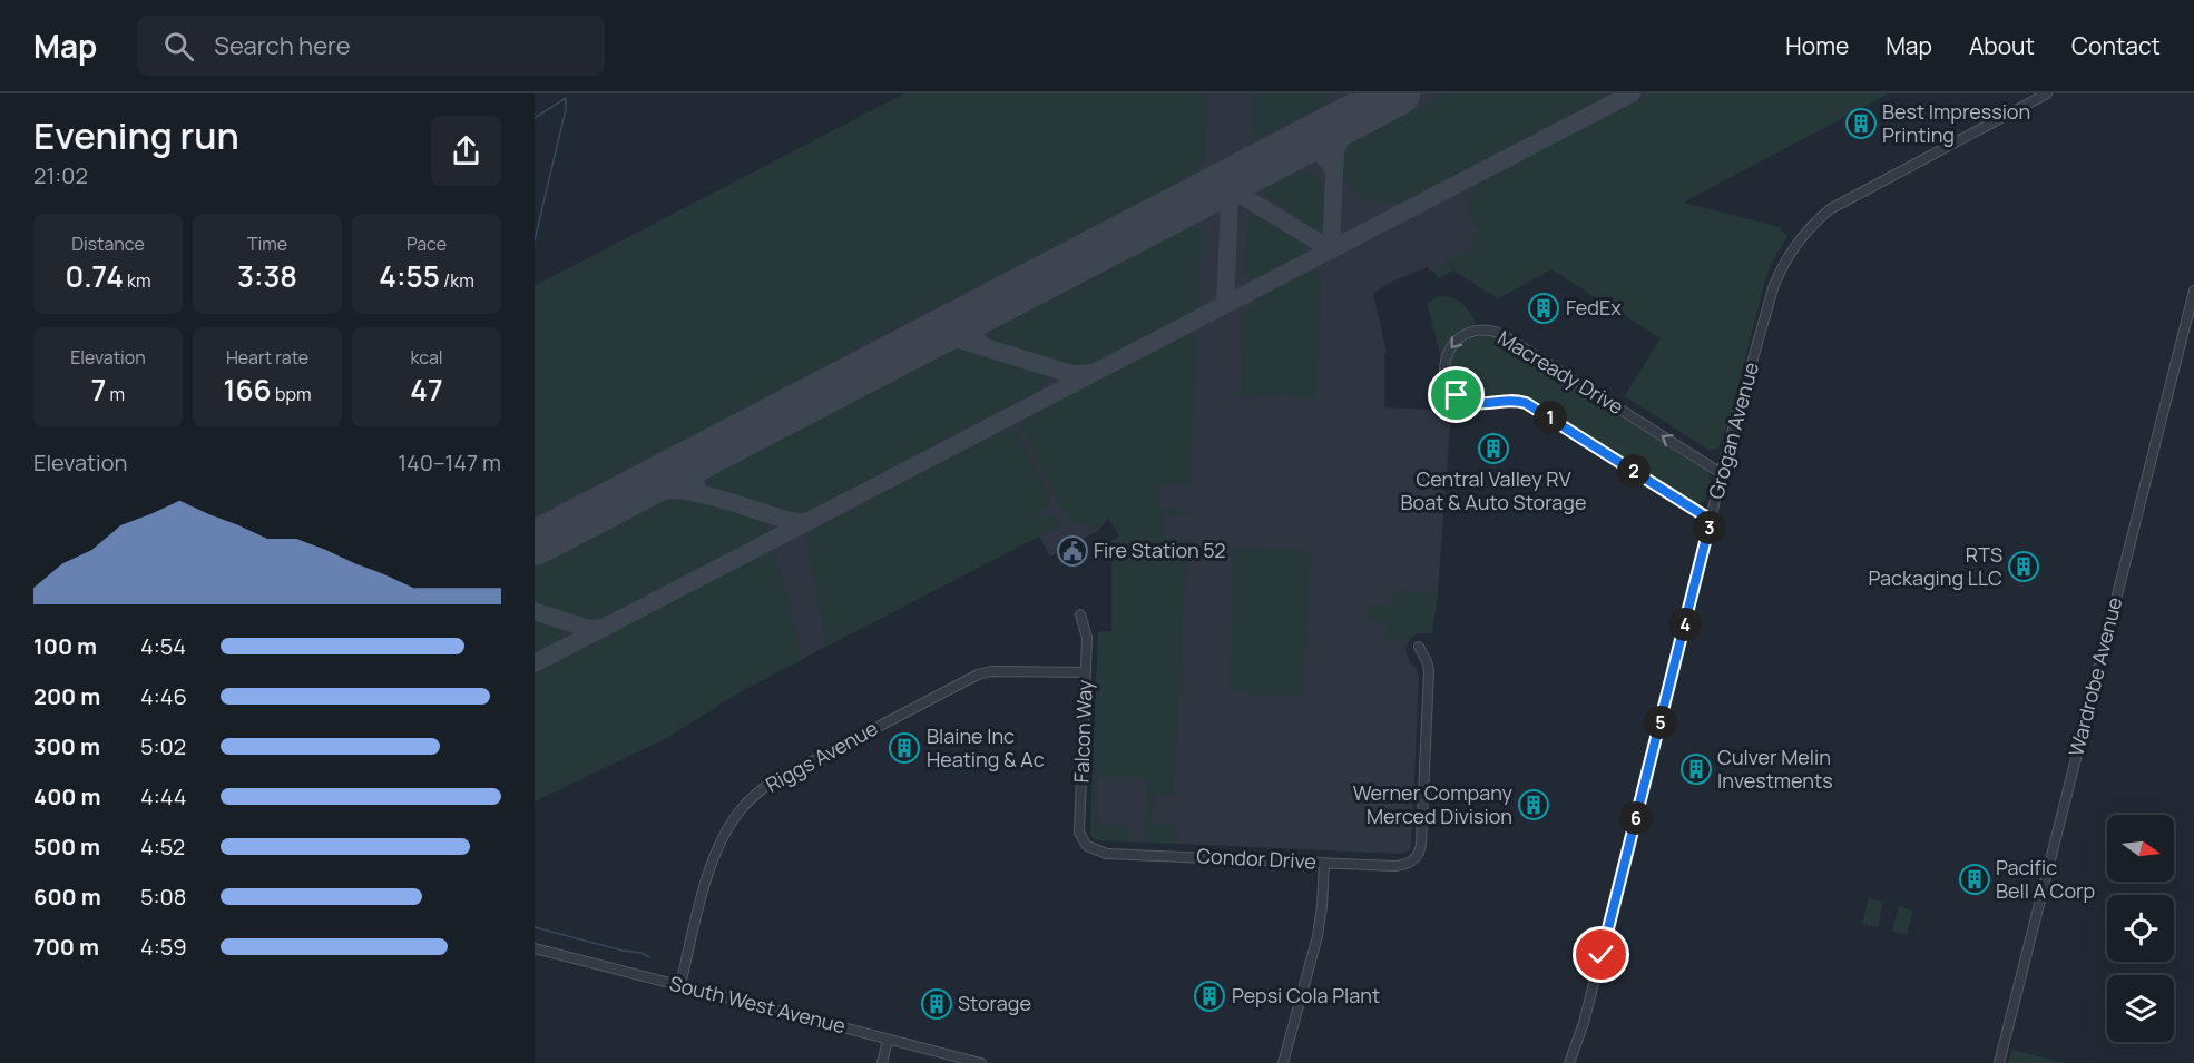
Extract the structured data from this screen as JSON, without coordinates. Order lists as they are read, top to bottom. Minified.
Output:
{"streets":{"street":["Macready Drive","Grogan Avenue","Wardrobe Avenue","Falcon Way","Riggs Avenue","Condor Drive","South West Avenue"]},"crossings":[["Macready Drive","Grogan Avenue"],["Falcon Way","Riggs Avenue"],["Falcon Way","Condor Drive"],["Riggs Avenue","South West Avenue"]],"places":{"building":["Best Impression Printing","FedEx","Central Valley RV Boat & Auto Storage","RTS Packaging LLC","Blaine Inc Heating & Ac","Culver Melin Investments","Werner Company Merced Division","Pacific Bell A Corp","Pepsi Cola Plant","Storage"],"public building":["Fire Station 52"]},"north":"right","page":{"header":"Map","search":"Search here","nav":["Home","Map","About","Contact"],"heading":["Evening run","21:02"],"stats":[["Distance","0.74 km"],["Time","3:38"],["Pace","4:55 /km"],["Elevation","7 m"],["Heart rate","166 bpm"],["kcal","47"]],"pins":["1","2","3","4","5","6"],"chart":["Elevation","140–147 m"],"list":[{"name":"100 m","note":"4:54"},{"name":"200 m","note":"4:46"},{"name":"300 m","note":"5:02"},{"name":"400 m","note":"4:44"},{"name":"500 m","note":"4:52"},{"name":"600 m","note":"5:08"},{"name":"700 m","note":"4:59"}]}}
